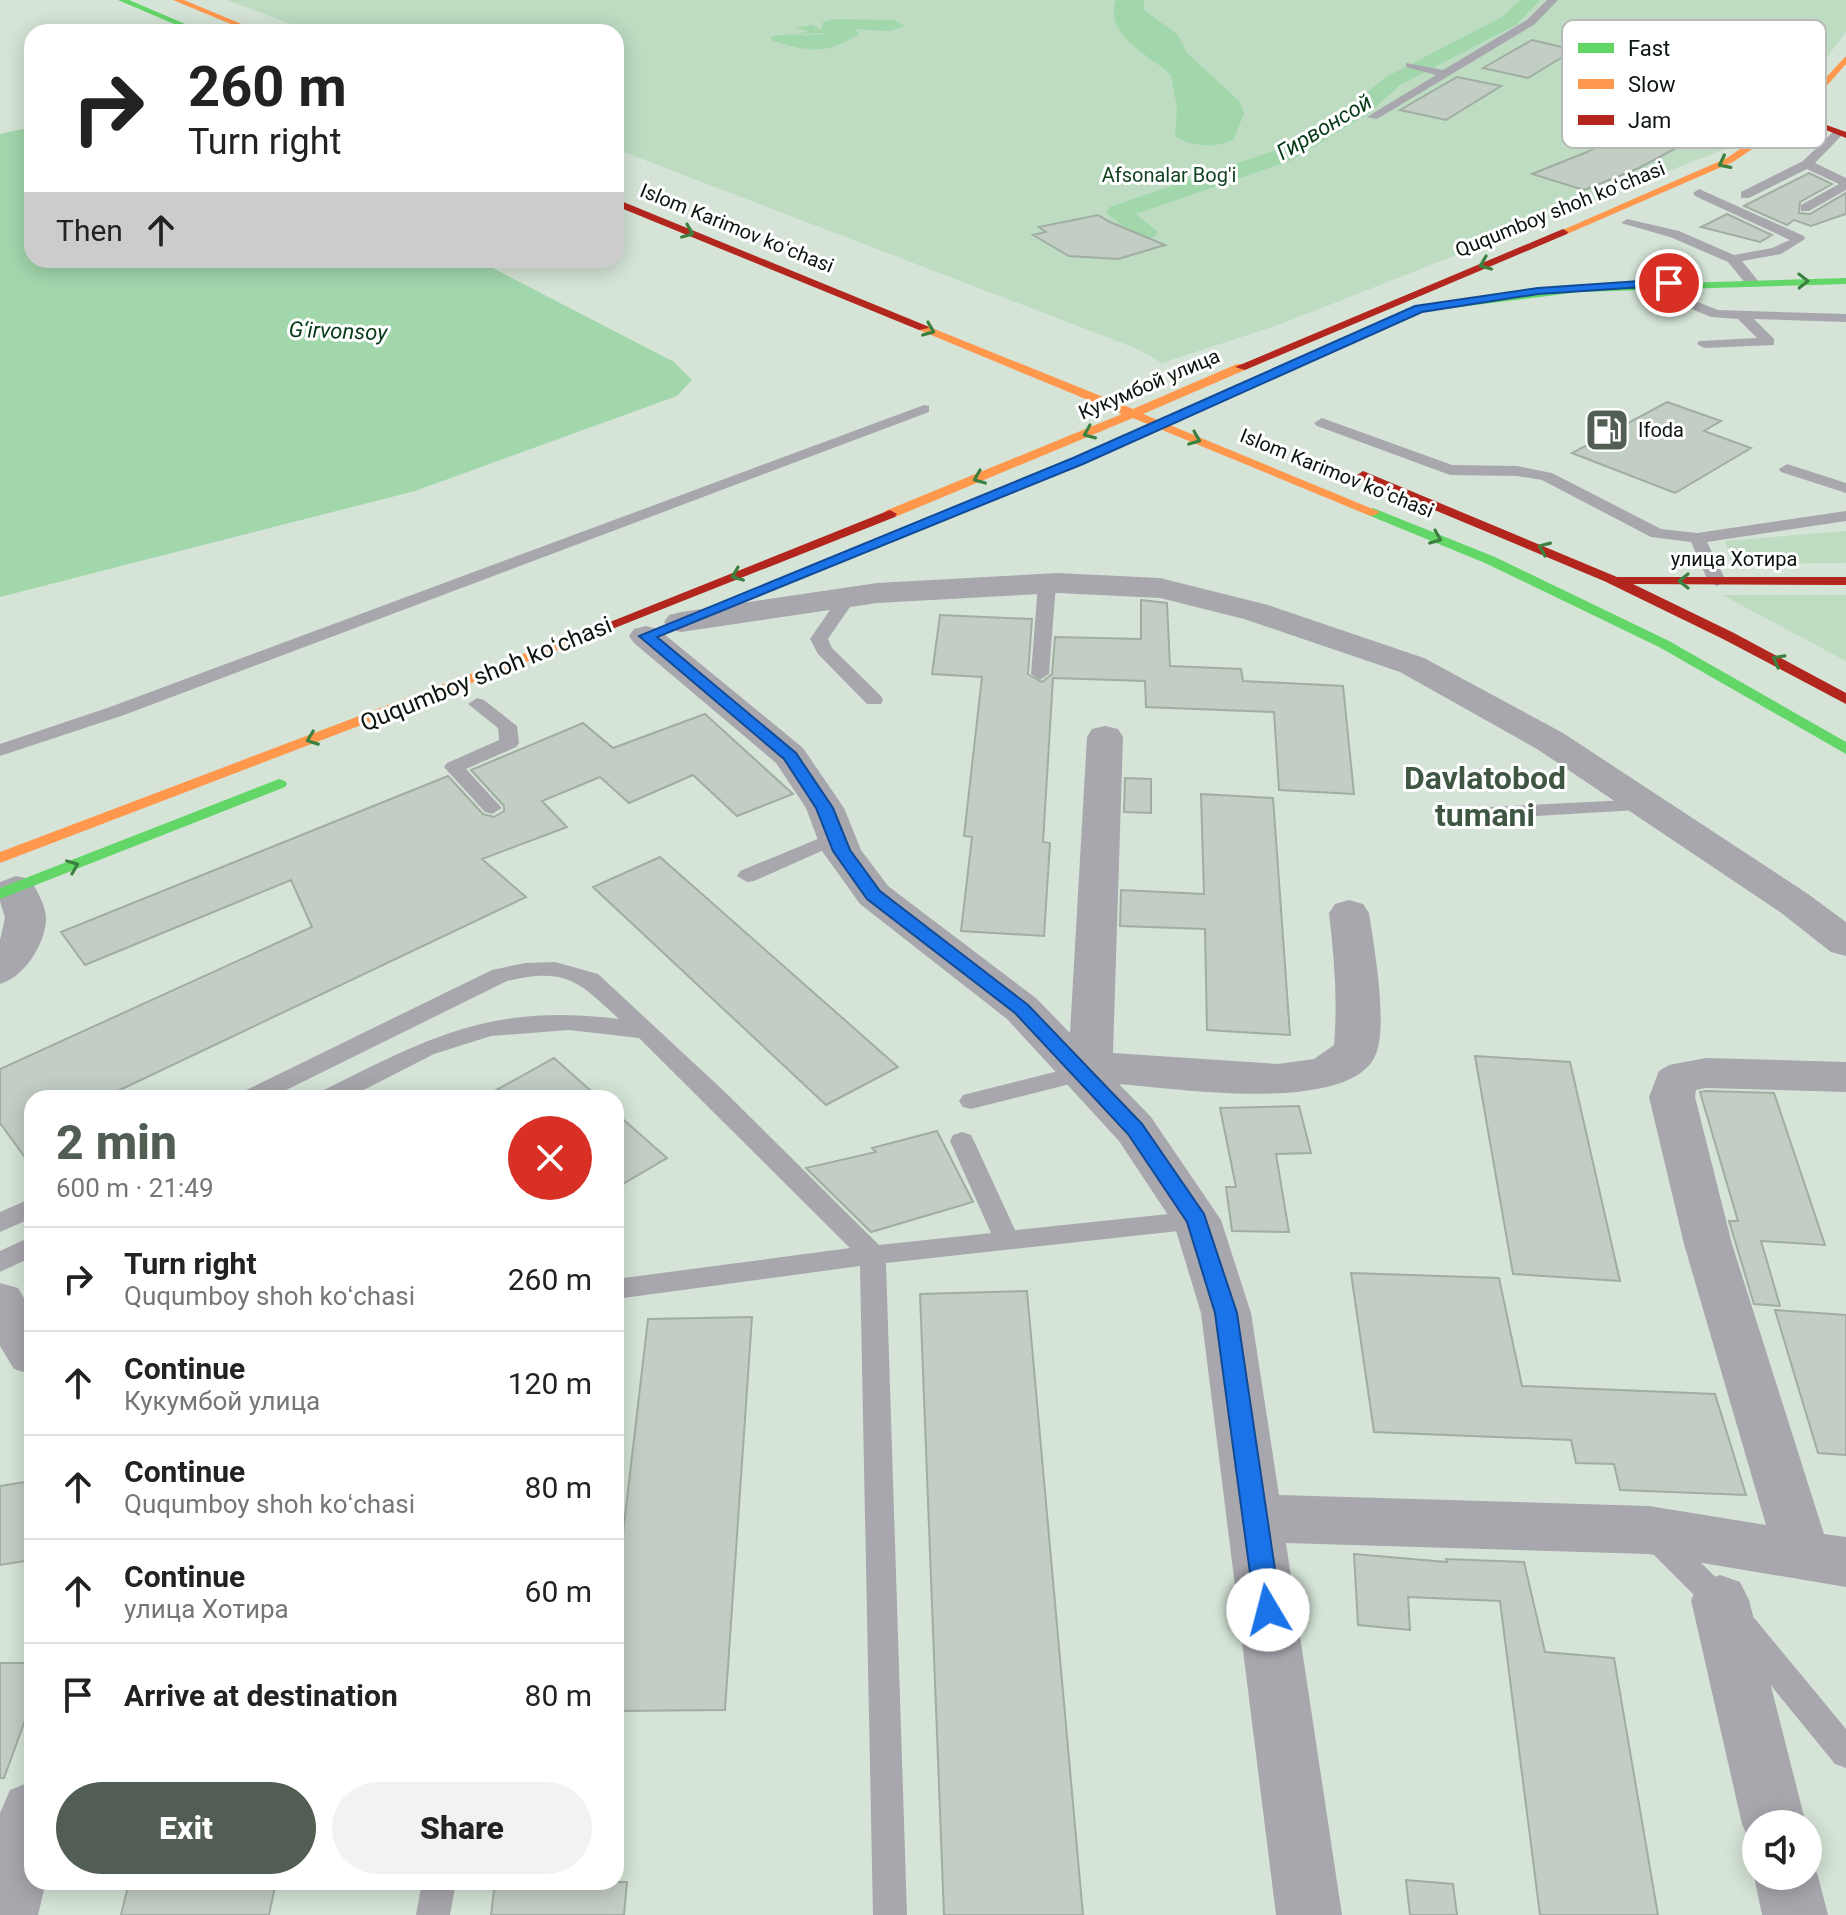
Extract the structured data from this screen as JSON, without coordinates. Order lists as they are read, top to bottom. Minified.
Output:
{"streets":{"main road":["Ququmboy shoh koʻchasi","Islom Karimov koʻchasi","Кукумбой улица","улица Хотира"]},"crossings":[["Ququmboy shoh koʻchasi","Кукумбой улица"],["Islom Karimov koʻchasi","улица Хотира"]],"one_way":["Кукумбой улица","улица Хотира"],"districts":["Davlatobod tumani"],"water":["Гирвонсой","G‘irvonsoy"],"parks":["Afsonalar Bog'i"],"places":{"fuel station":["Ifoda"]},"legend":["Fast","Slow","Jam"],"page":{"turn":["260 m","Turn right"],"then":"Then","heading":["2 min","600 m · 21:49"],"list":[{"name":"Turn right","note":"Ququmboy shoh koʻchasi","value":"260 m"},{"name":"Continue","note":"Кукумбой улица","value":"120 m"},{"name":"Continue","note":"Ququmboy shoh koʻchasi","value":"80 m"},{"name":"Continue","note":"улица Хотира","value":"60 m"},{"name":"Arrive at destination","value":"80 m"}],"buttons":["Exit","Share"]}}
